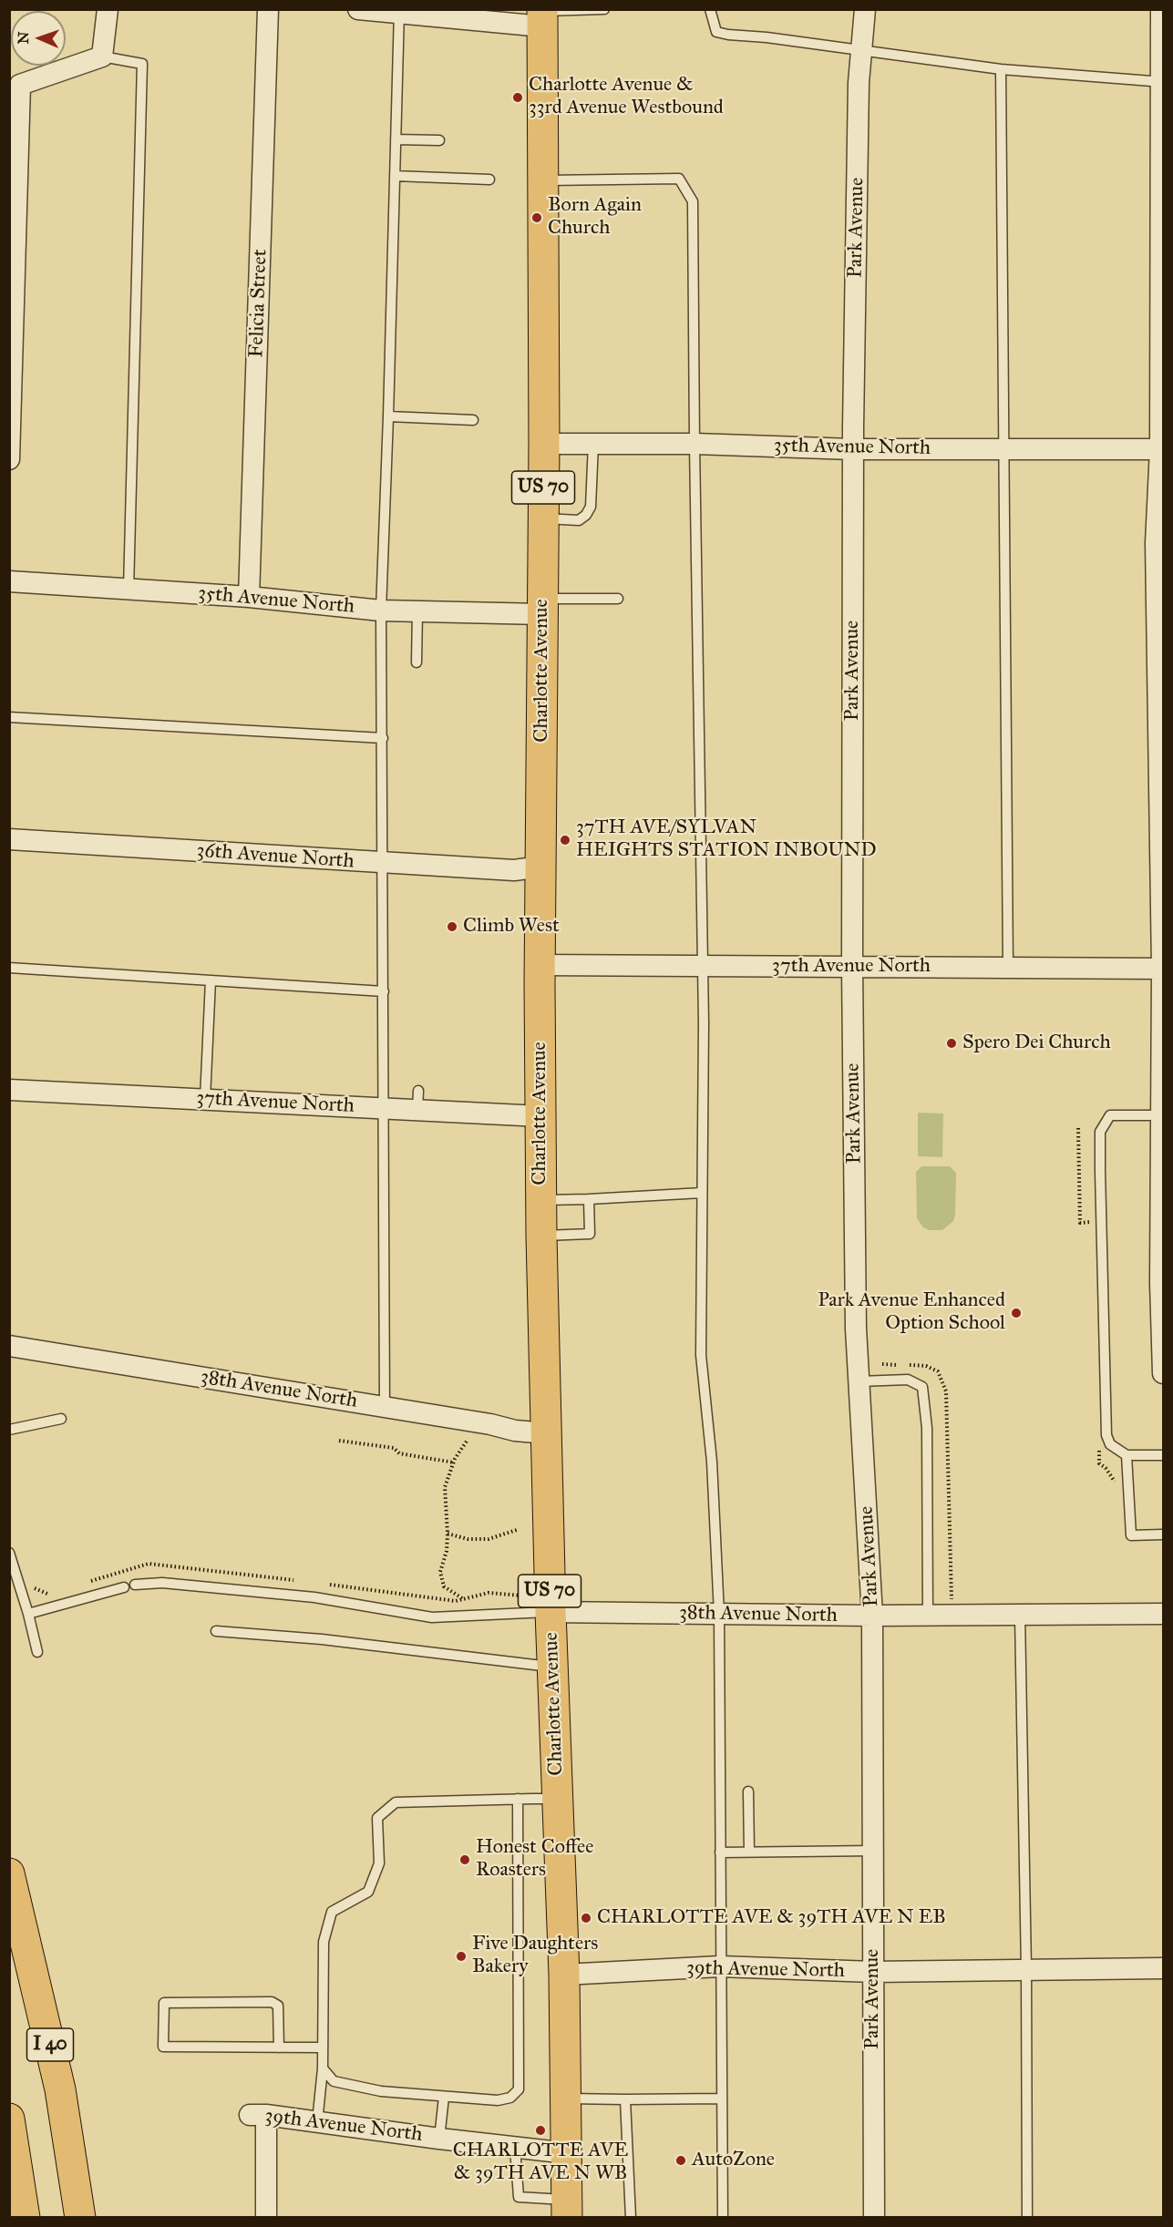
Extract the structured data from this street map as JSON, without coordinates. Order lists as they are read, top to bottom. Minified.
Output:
{"streets":{"main road":["US 70","Charlotte Avenue","I 40"],"street":["Park Avenue","Felicia Street","35th Avenue North","36th Avenue North","37th Avenue North","38th Avenue North","39th Avenue North"]},"crossings":[["Park Avenue","35th Avenue North"],["Park Avenue","37th Avenue North"],["Park Avenue","38th Avenue North"],["Park Avenue","39th Avenue North"],["Felicia Street","35th Avenue North"],["35th Avenue North","Charlotte Avenue"],["Charlotte Avenue","36th Avenue North"],["Charlotte Avenue","37th Avenue North"],["Charlotte Avenue","38th Avenue North"],["Charlotte Avenue","39th Avenue North"]],"places":["Charlotte Avenue & 33rd Avenue Westbound","Born Again Church","37TH AVE/SYLVAN HEIGHTS STATION INBOUND","Climb West","Spero Dei Church","Park Avenue Enhanced Option School","Honest Coffee Roasters","CHARLOTTE AVE & 39TH AVE N EB","Five Daughters Bakery","CHARLOTTE AVE & 39TH AVE N WB","AutoZone"],"north":"left"}
